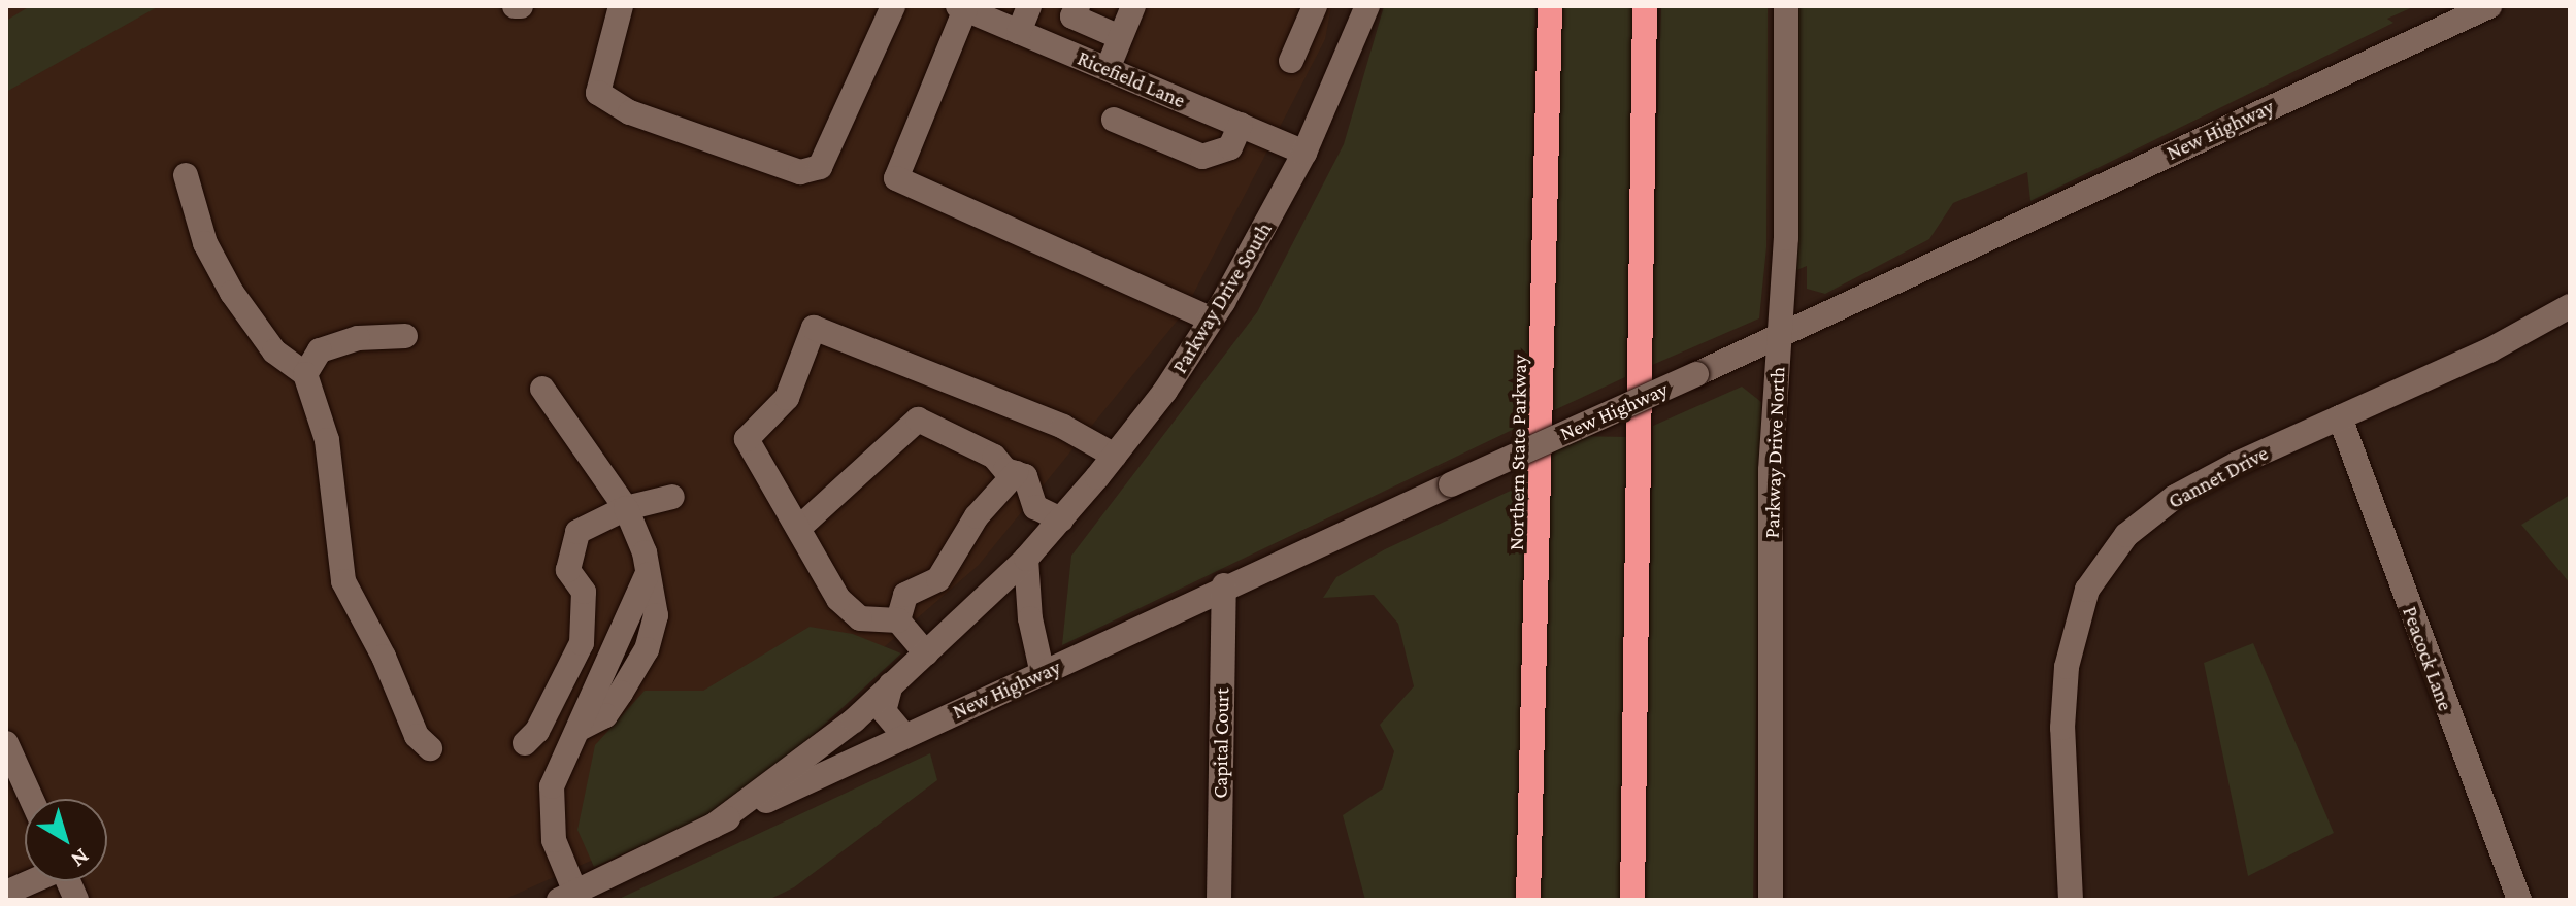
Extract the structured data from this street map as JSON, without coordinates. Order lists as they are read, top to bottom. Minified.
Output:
{"streets":{"highway":["Northern State Parkway"],"street":["Ricefield Lane","New Highway","Parkway Drive South","Parkway Drive North","Gannet Drive","Peacock Lane","Capital Court"]},"crossings":[["Ricefield Lane","Parkway Drive South"],["New Highway","Parkway Drive South"],["New Highway","Parkway Drive North"],["New Highway","Capital Court"],["Gannet Drive","Peacock Lane"]],"north":"bottom right"}
